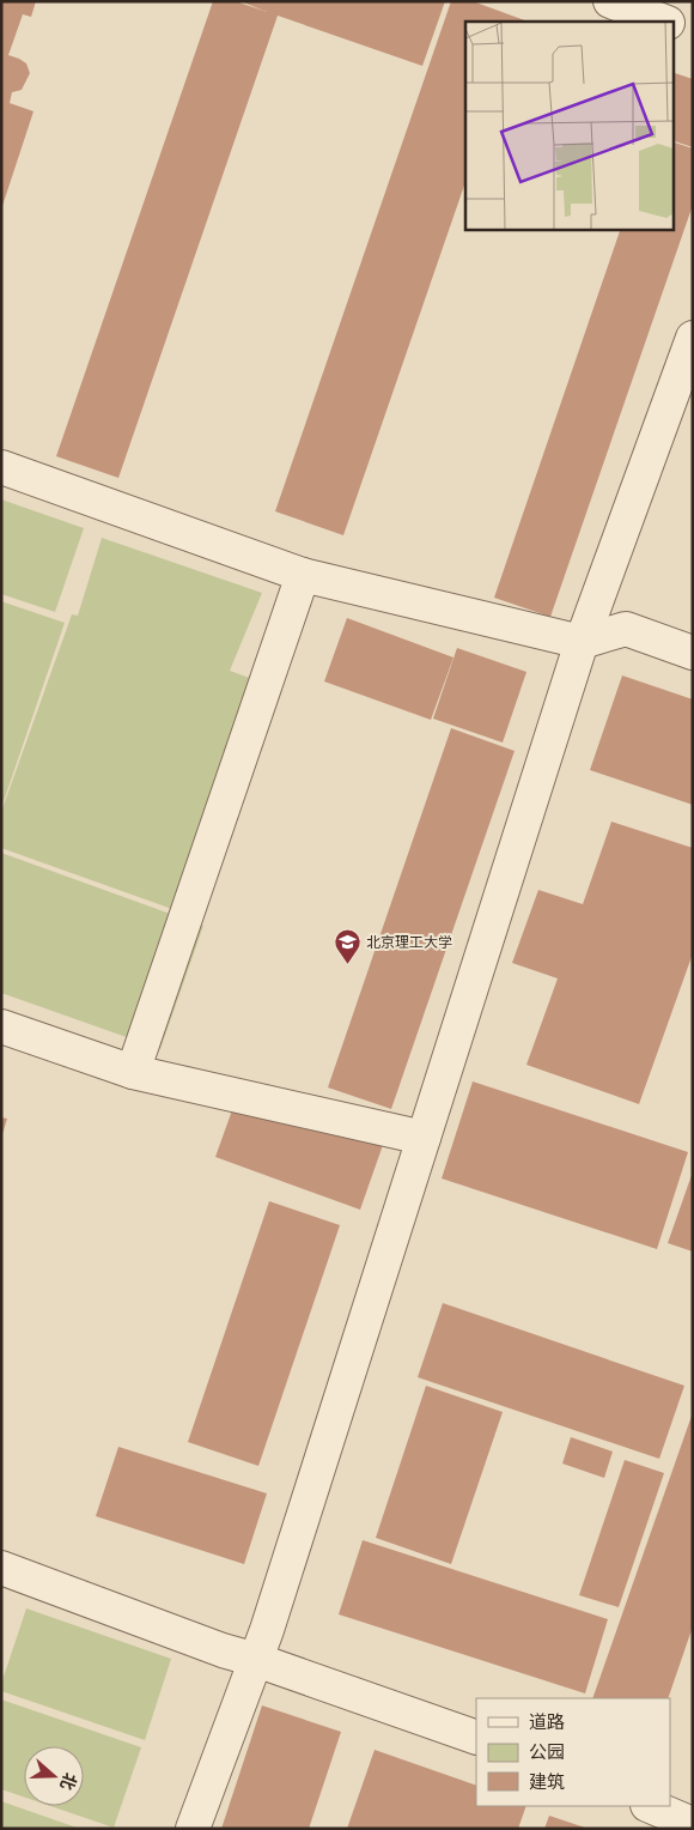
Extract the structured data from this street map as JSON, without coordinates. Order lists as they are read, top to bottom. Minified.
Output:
{"places":{"school or university":["北京理工大学"]},"legend":["道路","公园","建筑"],"north":"right"}
